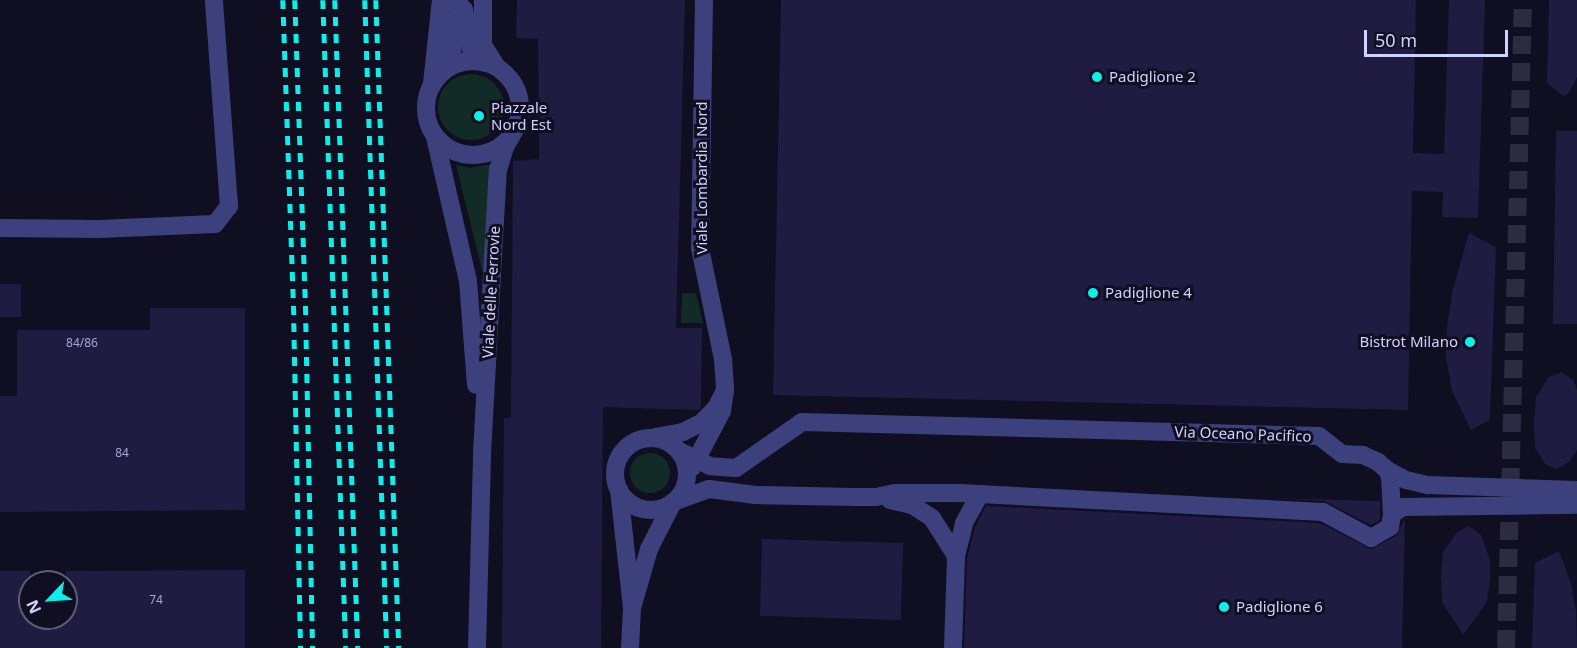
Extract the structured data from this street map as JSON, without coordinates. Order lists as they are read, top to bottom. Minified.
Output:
{"streets":{"street":["Viale Lombardia Nord","Viale delle Ferrovie","Via Oceano Pacifico"]},"crossings":[["Viale Lombardia Nord","Via Oceano Pacifico"]],"places":["Padiglione 2","Piazzale Nord Est","Padiglione 4","Bistrot Milano","Padiglione 6"],"house_numbers":["84/86","84","74"],"scale_bar":"50 m","north":"bottom left"}
